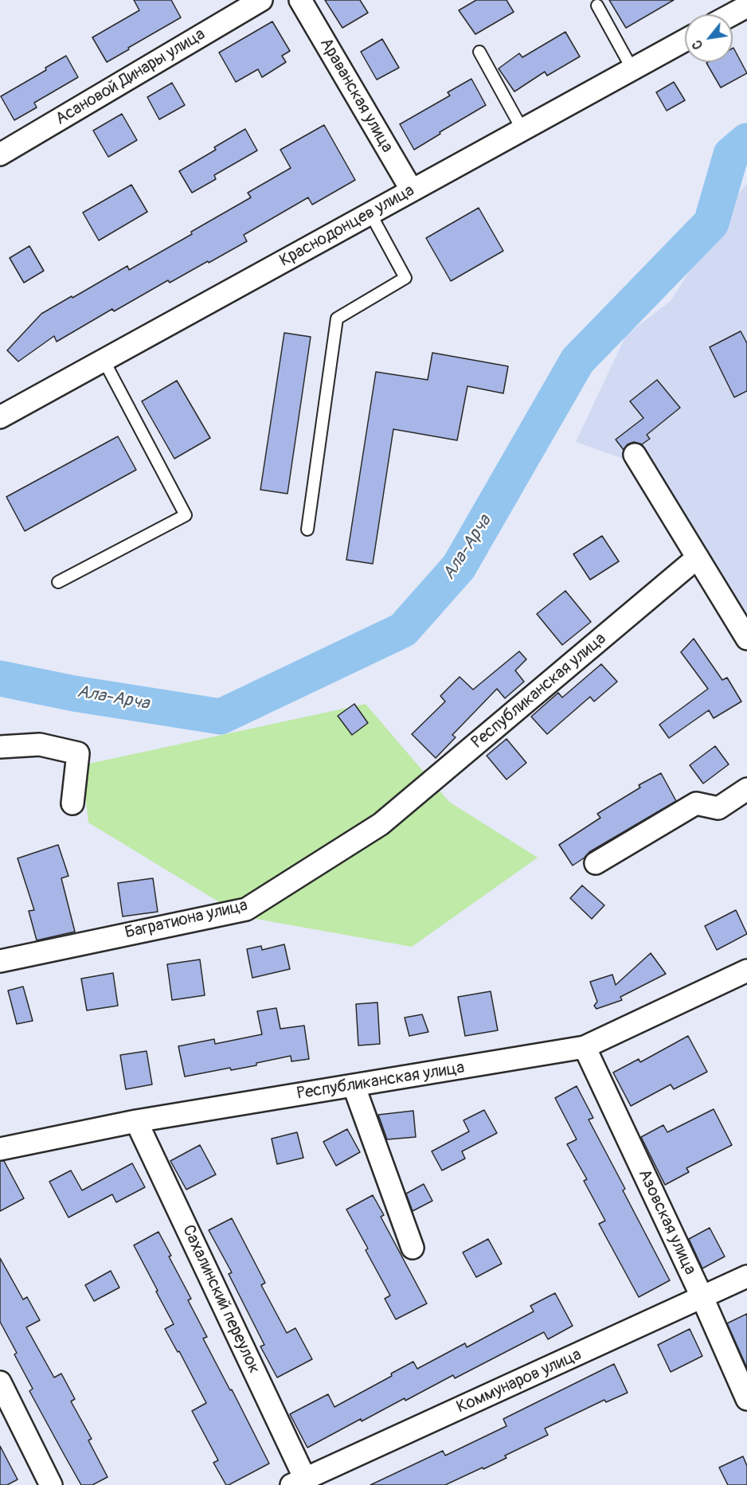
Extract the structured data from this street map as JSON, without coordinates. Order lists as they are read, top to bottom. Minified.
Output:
{"streets":{"street":["Асановой Динары улица","Араванская улица","Краснодонцев улица","Республиканская улица","Багратиона улица","Азовская улица","Сахалинский переулок","Коммунаров улица"]},"crossings":[["Араванская улица","Краснодонцев улица"],["Республиканская улица","Багратиона улица"],["Республиканская улица","Азовская улица"],["Республиканская улица","Сахалинский переулок"],["Азовская улица","Коммунаров улица"],["Сахалинский переулок","Коммунаров улица"]],"water":["Ала-Арча"],"north":"bottom left"}
